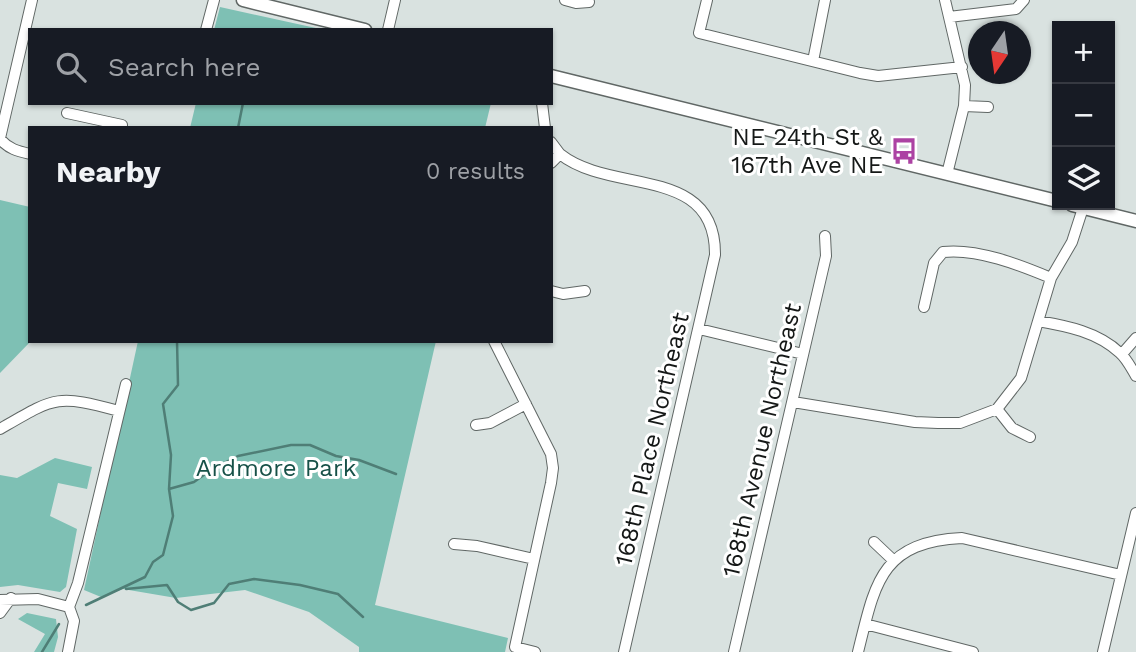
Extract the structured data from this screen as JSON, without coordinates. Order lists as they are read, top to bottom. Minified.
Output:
{"streets":{"street":["168th Place Northeast","168th Avenue Northeast"]},"parks":["Ardmore Park"],"places":{"bus stop":["NE 24th St & 167th Ave NE"]},"north":"bottom","page":{"map_buttons":["+","−"],"search":"Search here","heading":["Nearby","0 results"]}}
